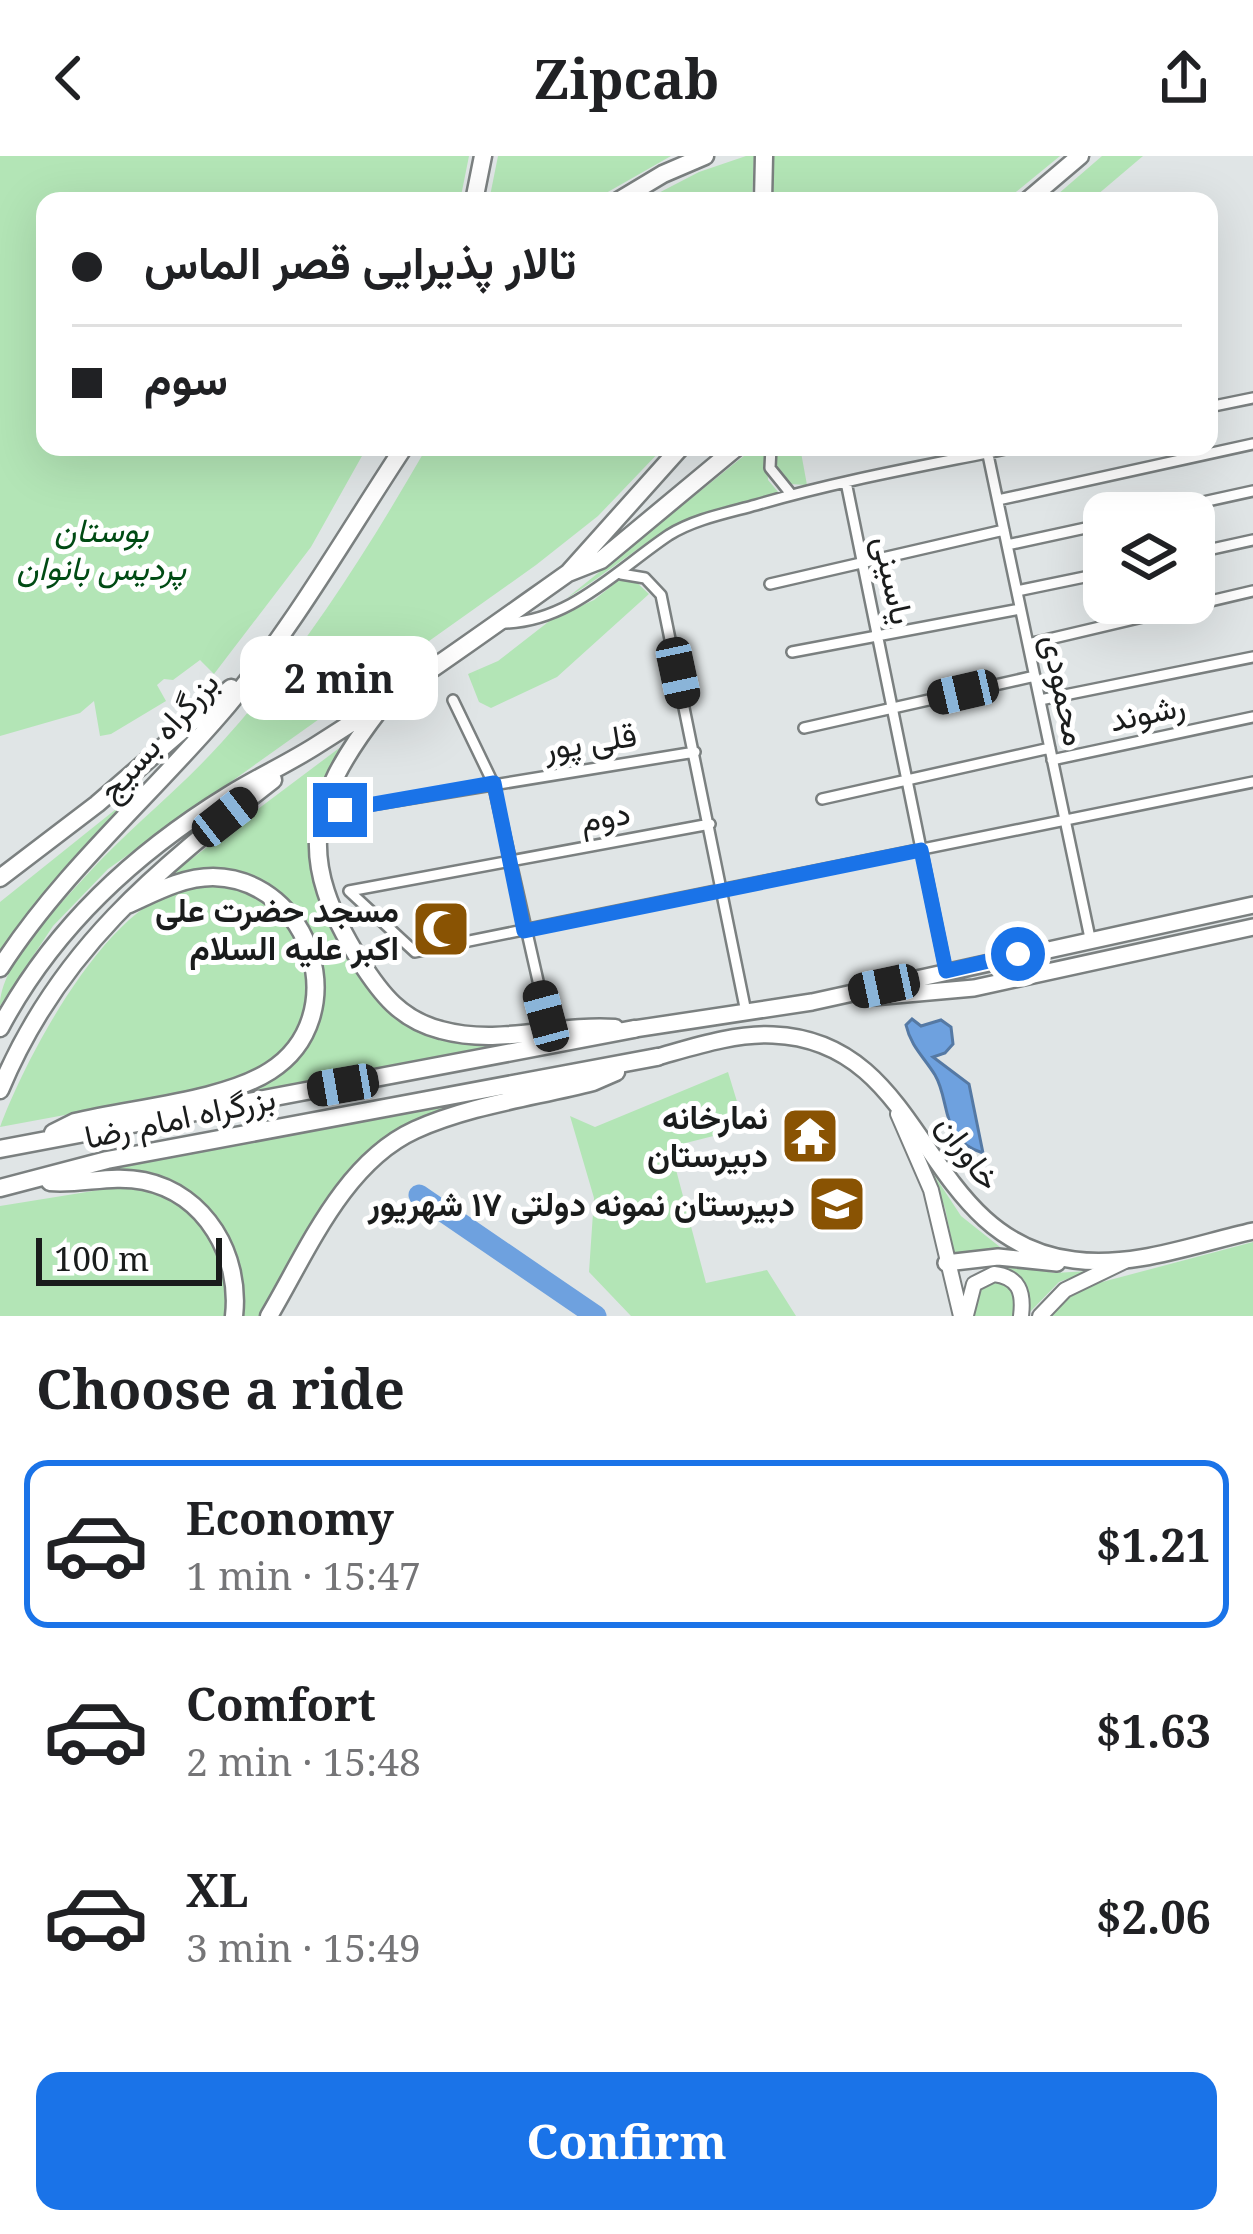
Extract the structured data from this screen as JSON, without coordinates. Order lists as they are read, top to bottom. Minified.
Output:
{"streets":{"highway":["بزرگراه بسیج","بزرگراه امام رضا"],"main road":["خاوران"],"street":["یاسینی","محمودی","رشوند","قلی پور","دوم"]},"crossings":[["یاسینی","رشوند"],["محمودی","رشوند"],["بزرگراه امام رضا","خاوران"]],"parks":["بوستان پردیس بانوان"],"places":{"mosque":["مسجد حضرت علی اکبر علیه السلام"],"temple":["نمارخانه دبیرستان"],"school or university":["دبیرستان نمونه دولتی ۱۷ شهریور"]},"scale_bar":"100 m","page":{"header":"Zipcab","banner":["تالار پذیرایی قصر الماس","سوم"],"bubble":"2 min","scale":"100 m","heading":"Choose a ride","list":[{"name":"Economy","note":"1 min · 15:47","value":"$1.21"},{"name":"Comfort","note":"2 min · 15:48","value":"$1.63"},{"name":"XL","note":"3 min · 15:49","value":"$2.06"}],"buttons":"Confirm"}}
